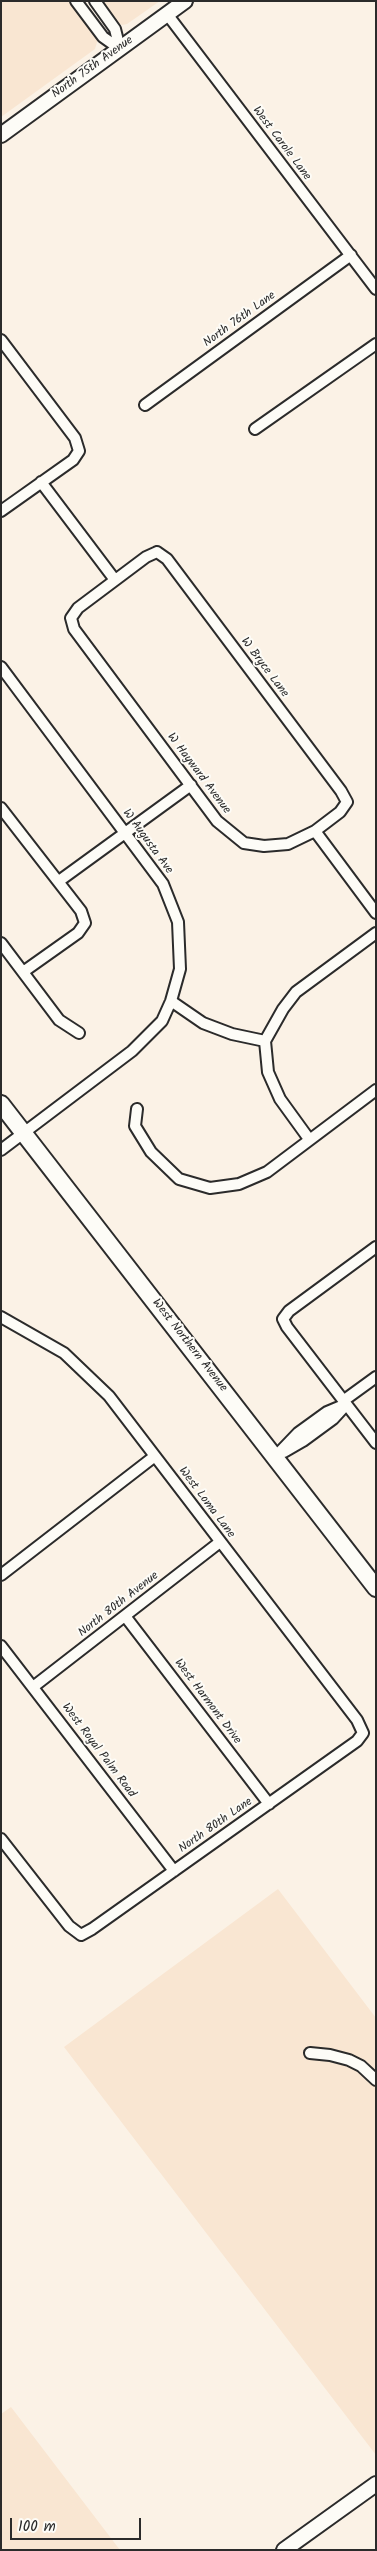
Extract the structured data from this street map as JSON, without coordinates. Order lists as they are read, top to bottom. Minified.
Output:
{"streets":{"main road":["North 75th Avenue","West Northern Avenue"],"street":["West Carole Lane","North 76th Lane","W Bryce Lane","W Hayward Avenue","W Augusta Ave","West Loma Lane","North 80th Avenue","West Harmont Drive","West Royal Palm Road","North 80th Lane"]},"crossings":[["North 75th Avenue","West Carole Lane"],["West Carole Lane","North 76th Lane"],["W Bryce Lane","W Hayward Avenue"],["W Augusta Ave","West Northern Avenue"],["West Loma Lane","North 80th Avenue"],["West Loma Lane","North 80th Lane"],["North 80th Avenue","West Harmont Drive"],["North 80th Avenue","West Royal Palm Road"],["West Harmont Drive","North 80th Lane"],["West Royal Palm Road","North 80th Lane"]],"scale_bar":"100 m"}
